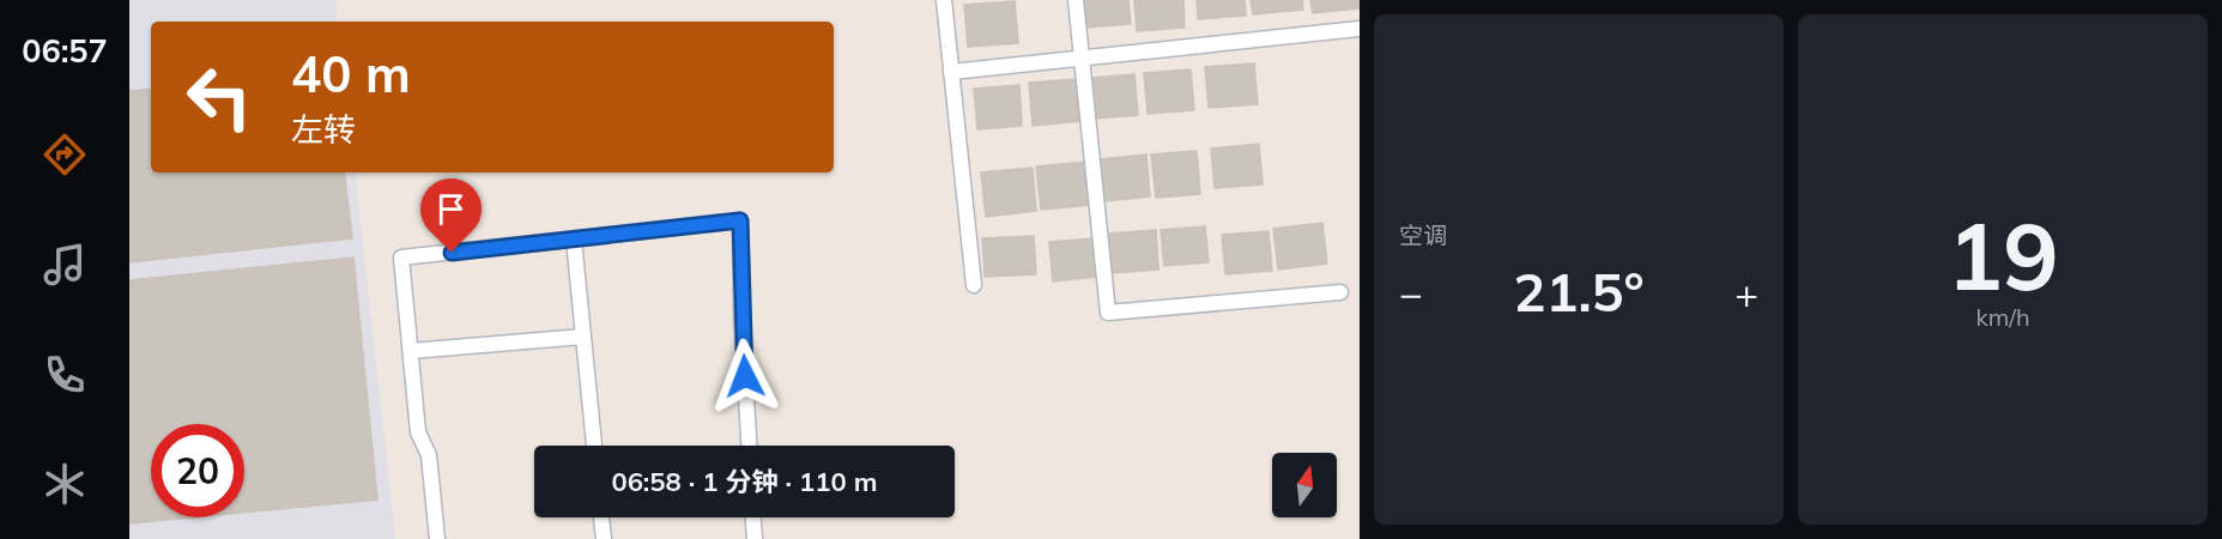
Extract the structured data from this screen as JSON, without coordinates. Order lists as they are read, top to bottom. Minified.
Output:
{"north":"top","page":{"tabs":"06:57","tile":["空调",["19","km/h"]],"turn":["40 m","左转"],"heat":["−","21.5°","+"],"limit":"20","trip":"06:58 · 1 分钟 · 110 m"}}
